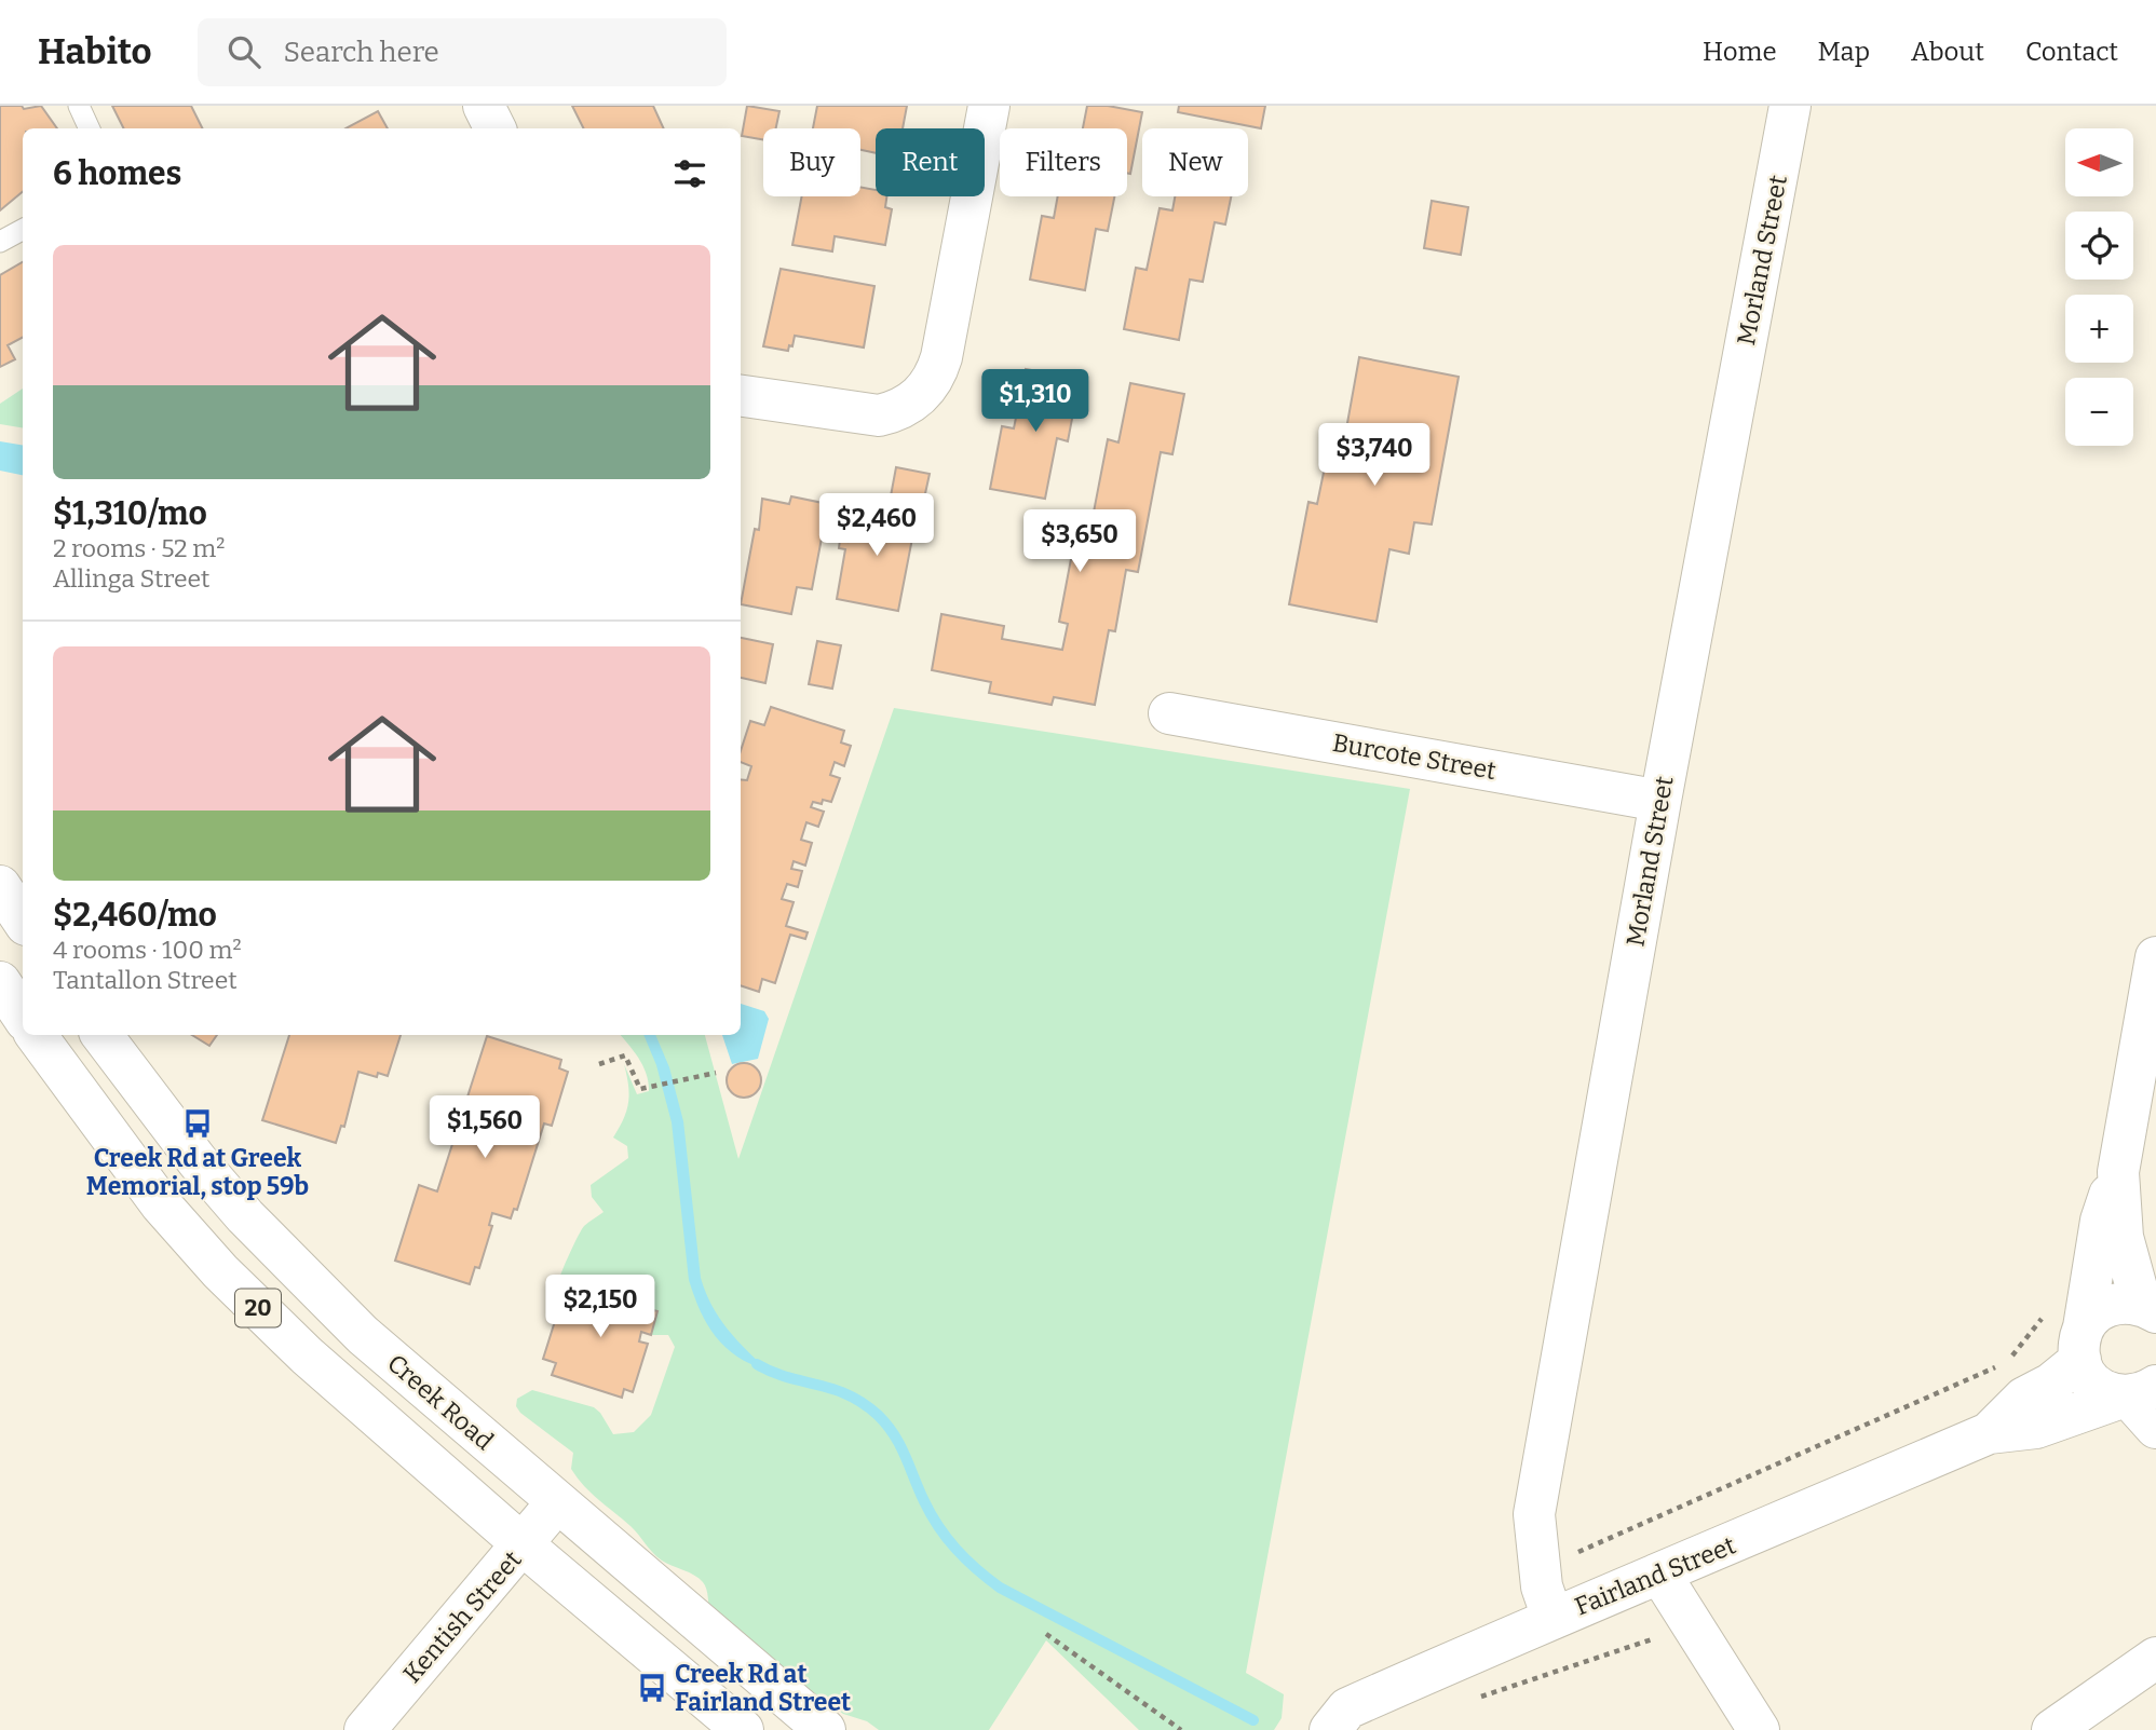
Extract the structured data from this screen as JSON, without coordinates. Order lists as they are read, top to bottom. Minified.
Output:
{"streets":{"street":["Morland Street","Burcote Street","20","Creek Road","Fairland Street","Kentish Street"]},"crossings":[["Morland Street","Burcote Street"],["Morland Street","Fairland Street"],["20","Kentish Street"],["Creek Road","Kentish Street"]],"places":{"bus stop":["Creek Rd at Greek Memorial, stop 59b","Creek Rd at Fairland Street"]},"north":"left","page":{"header":"Habito","search":"Search here","nav":["Home","Map","About","Contact"],"map_buttons":["+","−"],"chip":["Buy","Rent","Filters","New"],"heading":"6 homes","list":[{"name":"$1,310/mo","note":"2 rooms · 52 m² · Allinga Street"},{"name":"$2,460/mo","note":"4 rooms · 100 m² · Tantallon Street"}],"price":["$1,310","$3,740","$2,460","$3,650","$1,560","$2,150"]}}
